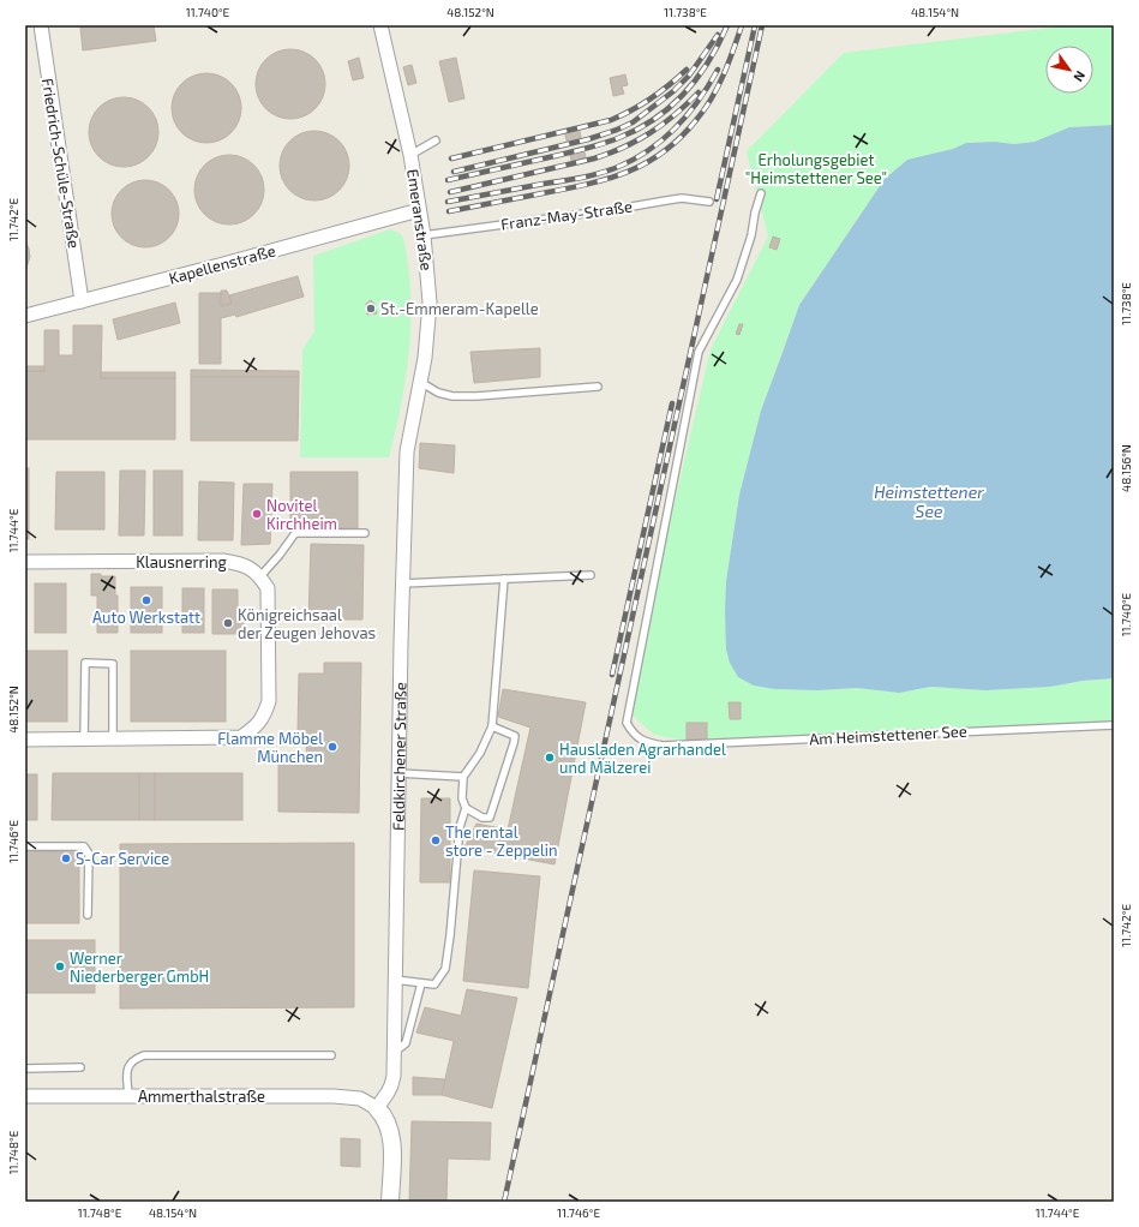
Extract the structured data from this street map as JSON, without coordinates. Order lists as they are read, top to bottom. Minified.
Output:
{"streets":{"street":["Friedrich-Schüle-Straße","Emeranstraße","Kapellenstraße","Klausnerring","Feldkirchener Straße","Ammerthalstraße"],"lane":["Franz-May-Straße","Am Heimstettener See"]},"crossings":[["Friedrich-Schüle-Straße","Kapellenstraße"],["Franz-May-Straße","Emeranstraße"],["Emeranstraße","Kapellenstraße"],["Emeranstraße","Feldkirchener Straße"],["Feldkirchener Straße","Ammerthalstraße"]],"water":["Heimstettener See"],"parks":["Erholungsgebiet \"Heimstettener See\""],"places":["St.-Emmeram-Kapelle","Novitel Kirchheim","Auto Werkstatt","Königreichsaal der Zeugen Jehovas","Flamme Möbel München","Hausladen Agrarhandel und Mälzerei","The rental store - Zeppelin","S-Car Service","Werner Niederberger GmbH"],"north":"bottom right","coordinates":["11.740°E","48.152°N","11.738°E","48.154°N","11.742°E","48.156°N","11.744°E","11.746°E","11.748°E"]}
